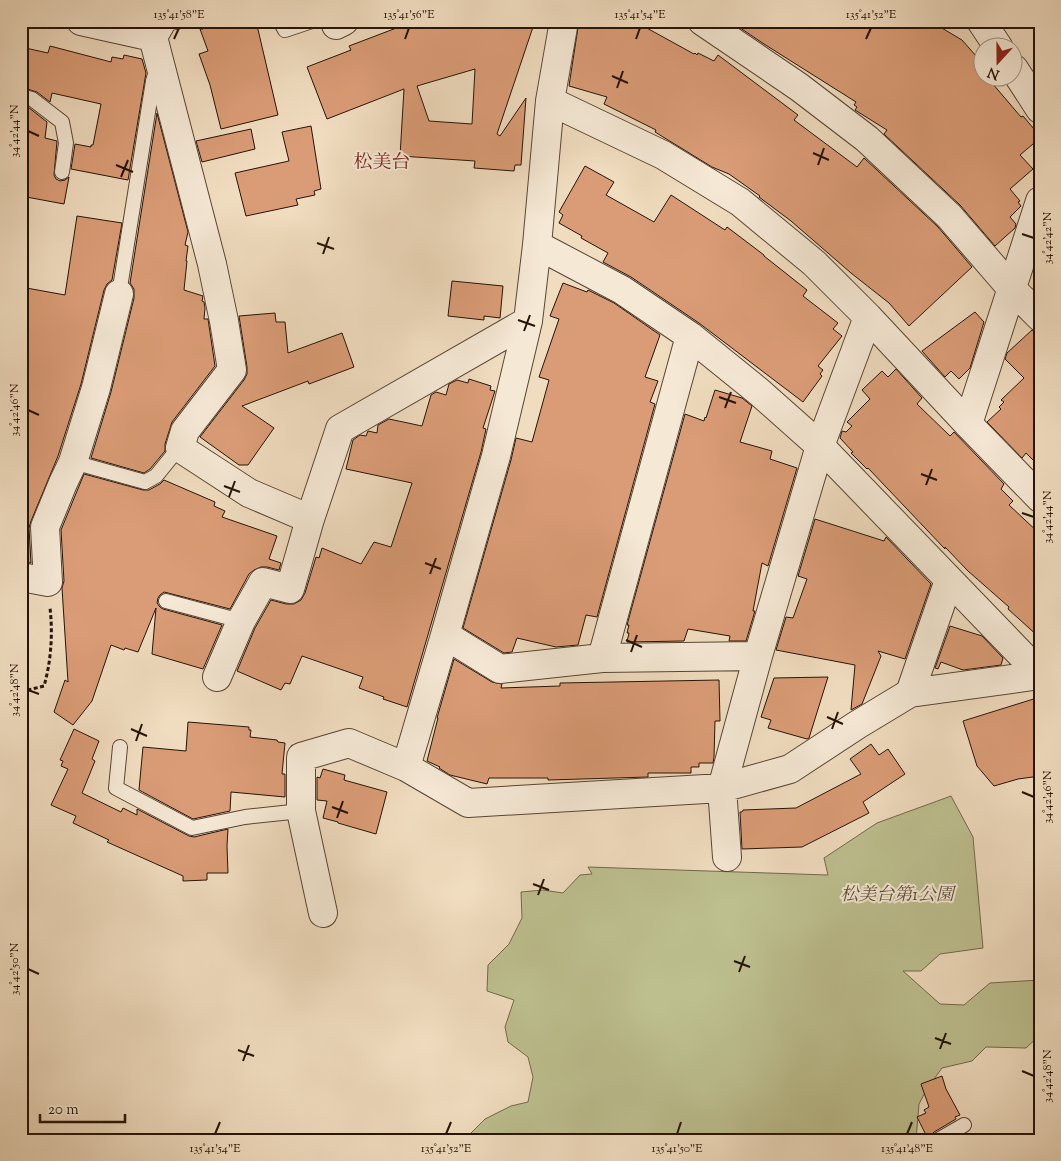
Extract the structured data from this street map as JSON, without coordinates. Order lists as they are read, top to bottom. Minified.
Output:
{"districts":["松美台"],"parks":["松美台第1公園"],"scale_bar":"20 m","north":"bottom","coordinates":["135°41'58\"E","135°41'56\"E","135°41'54\"E","135°41'52\"E","34°42'44\"N","34°42'42\"N","34°42'46\"N","34°42'48\"N","34°42'50\"N","135°41'50\"E","135°41'48\"E"]}
